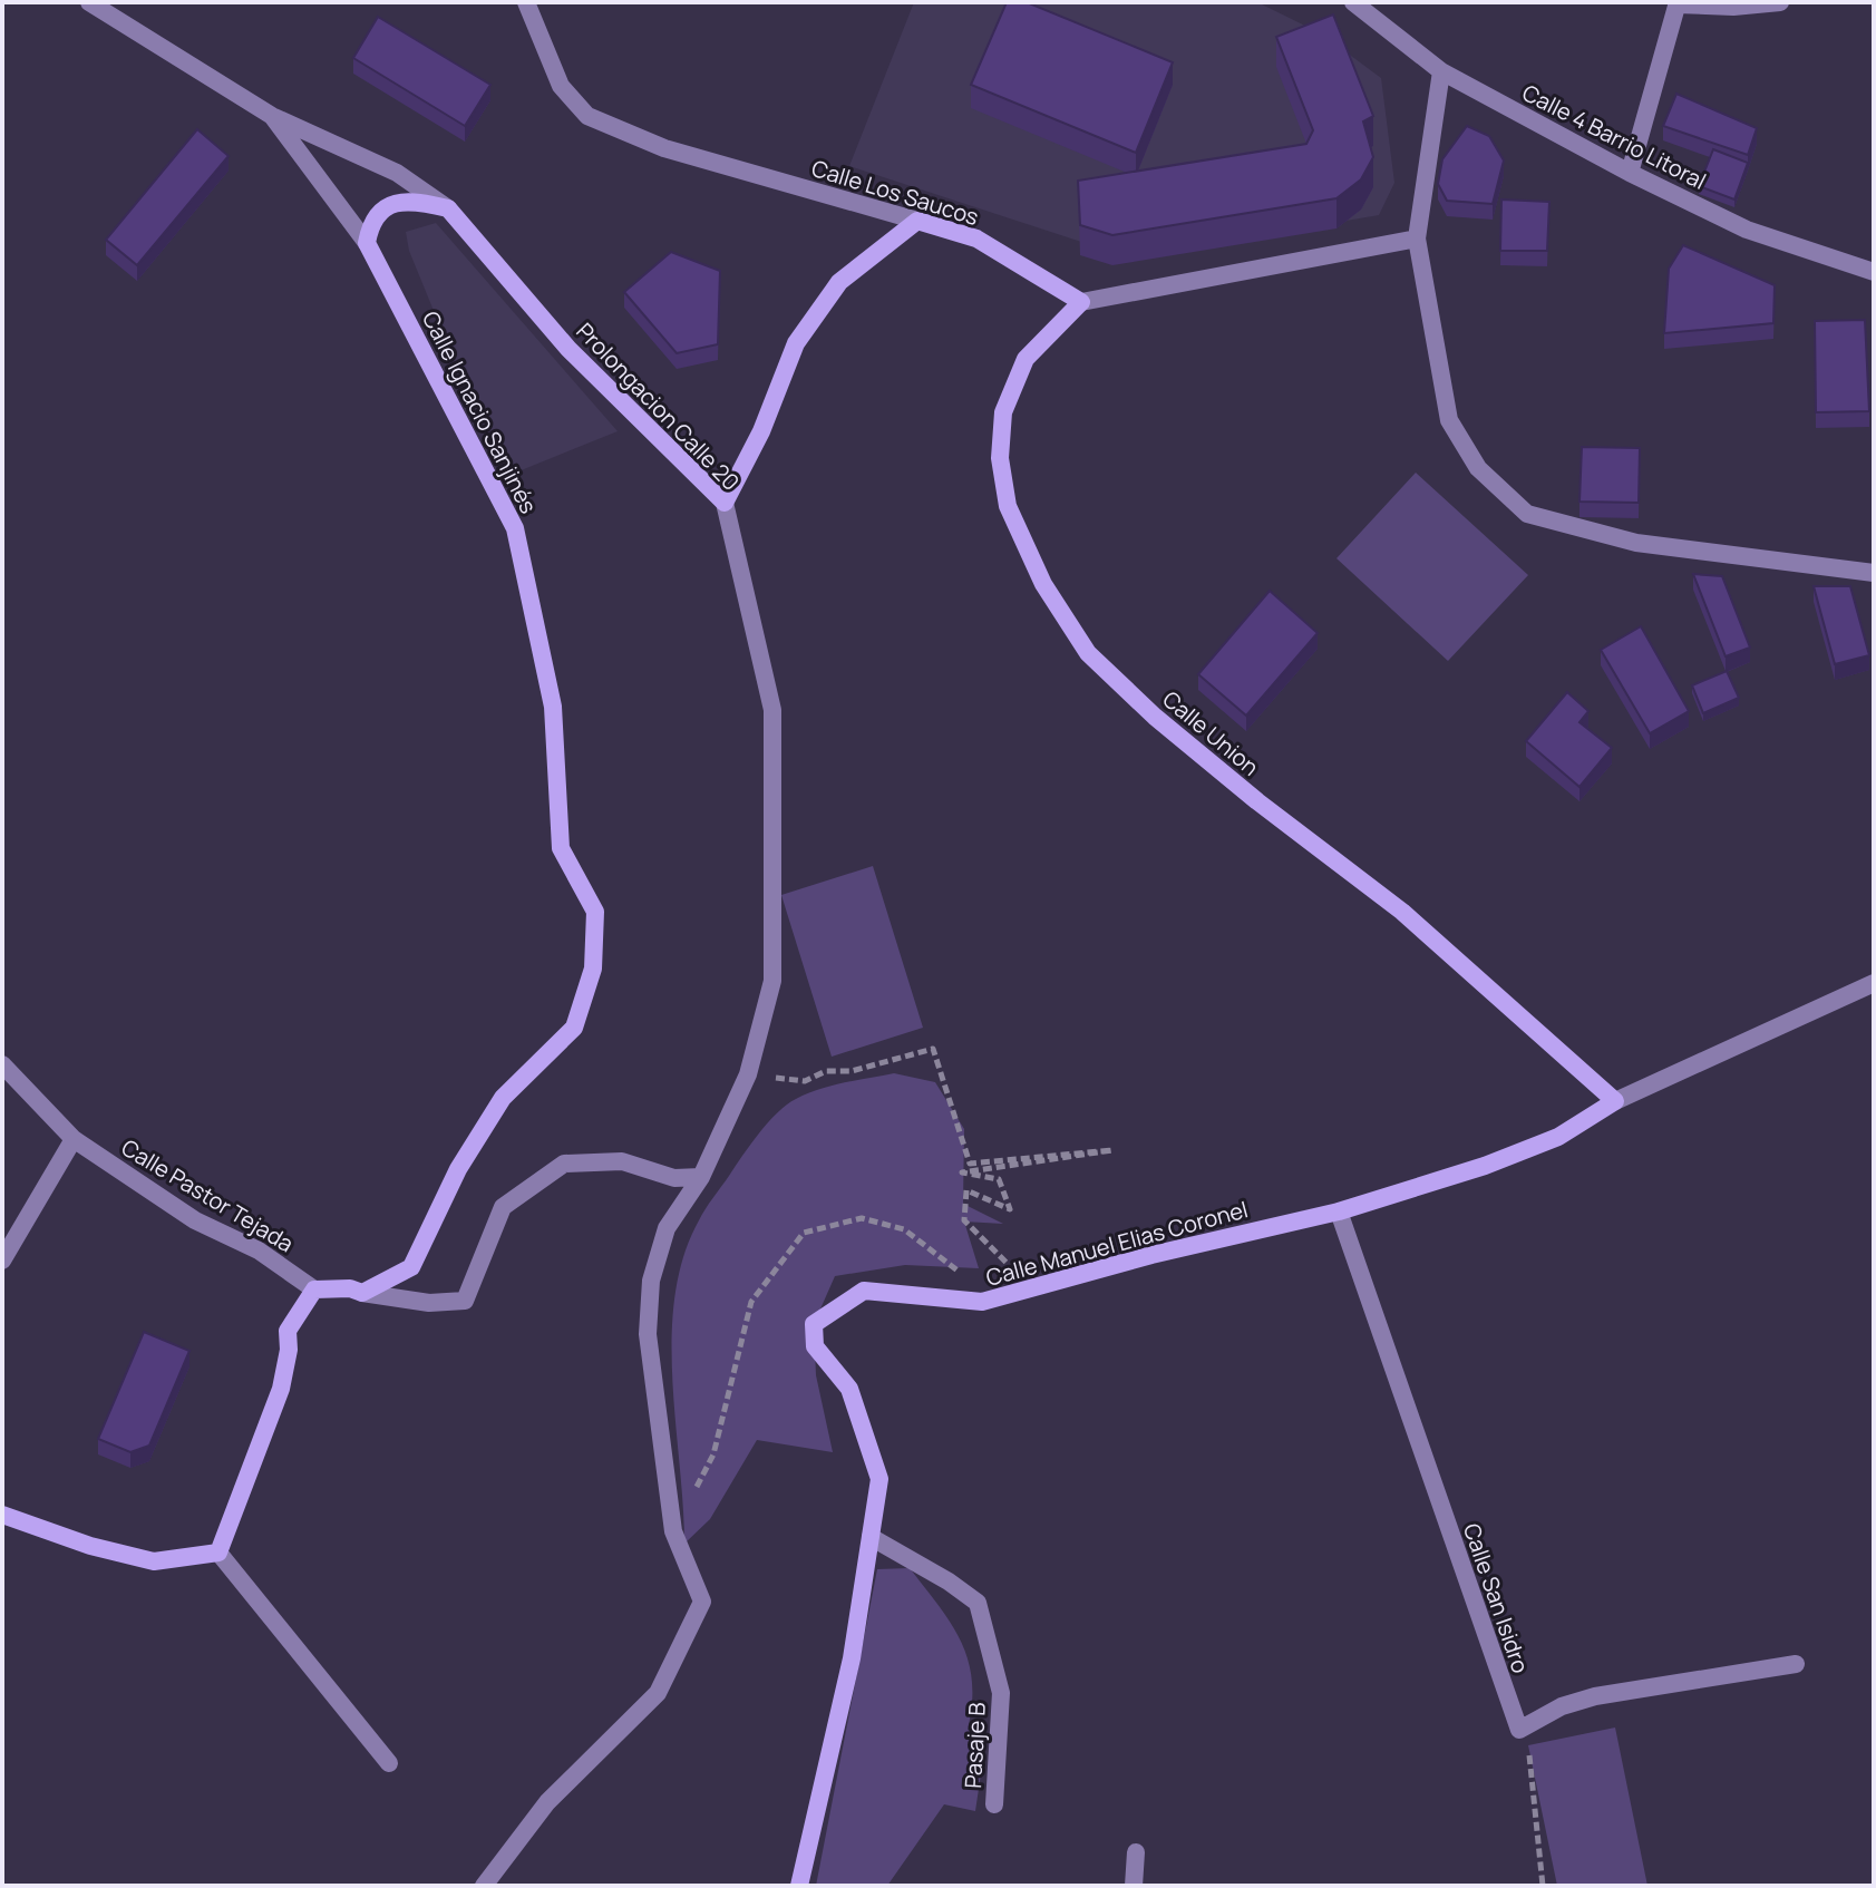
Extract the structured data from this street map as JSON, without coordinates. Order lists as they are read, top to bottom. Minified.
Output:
{"streets":{"street":["Calle 4 Barrio Litoral","Calle Los Saucos","Prolongacion Calle 20","Calle Ignacio Sanjinés","Calle Union","Calle Pastor Tejada","Calle Manuel Elias Coronel","Calle San Isidro","Pasaje B"]},"crossings":[["Calle Los Saucos","Calle Union"],["Prolongacion Calle 20","Calle Ignacio Sanjinés"],["Calle Union","Calle Manuel Elias Coronel"],["Calle Manuel Elias Coronel","Calle San Isidro"],["Calle Manuel Elias Coronel","Pasaje B"]]}
